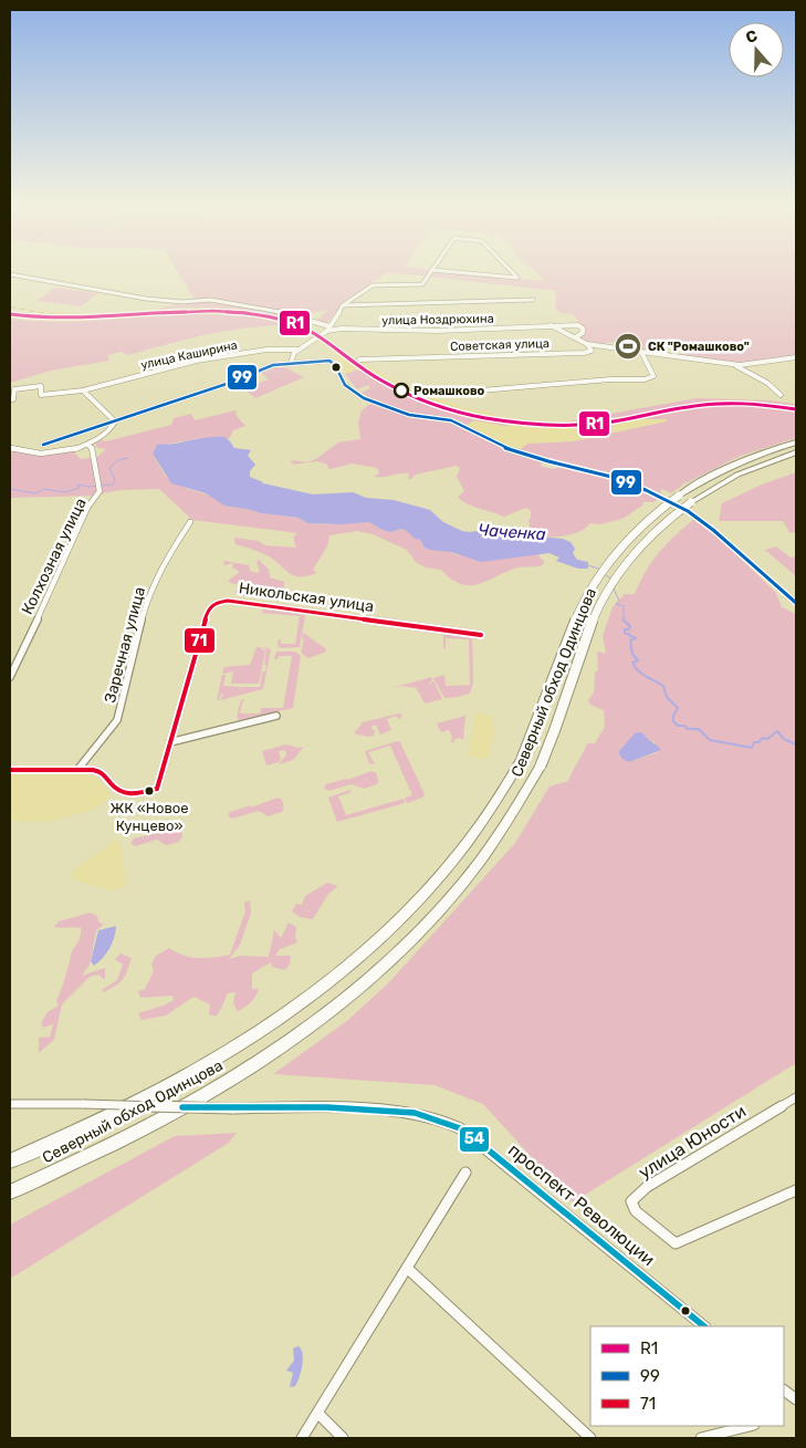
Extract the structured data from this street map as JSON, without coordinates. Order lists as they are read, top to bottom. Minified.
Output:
{"streets":{"highway":["Северный обход Одинцова"],"street":["улица Ноздрюхина","Советская улица","улица Каширина","Колхозная улица","Никольская улица","Заречная улица","улица Юности","проспект Революции"]},"crossings":[["улица Ноздрюхина","Советская улица"],["Никольская улица","Заречная улица"]],"water":["Чаченка"],"places":{"sports":["СК \"Ромашково\""],"other":["Ромашково","ЖК «Новое Кунцево»"]},"lines":["transit line R1","transit line 99","transit line 71","transit line 54"],"legend":["R1","99","71"],"north":"top"}
